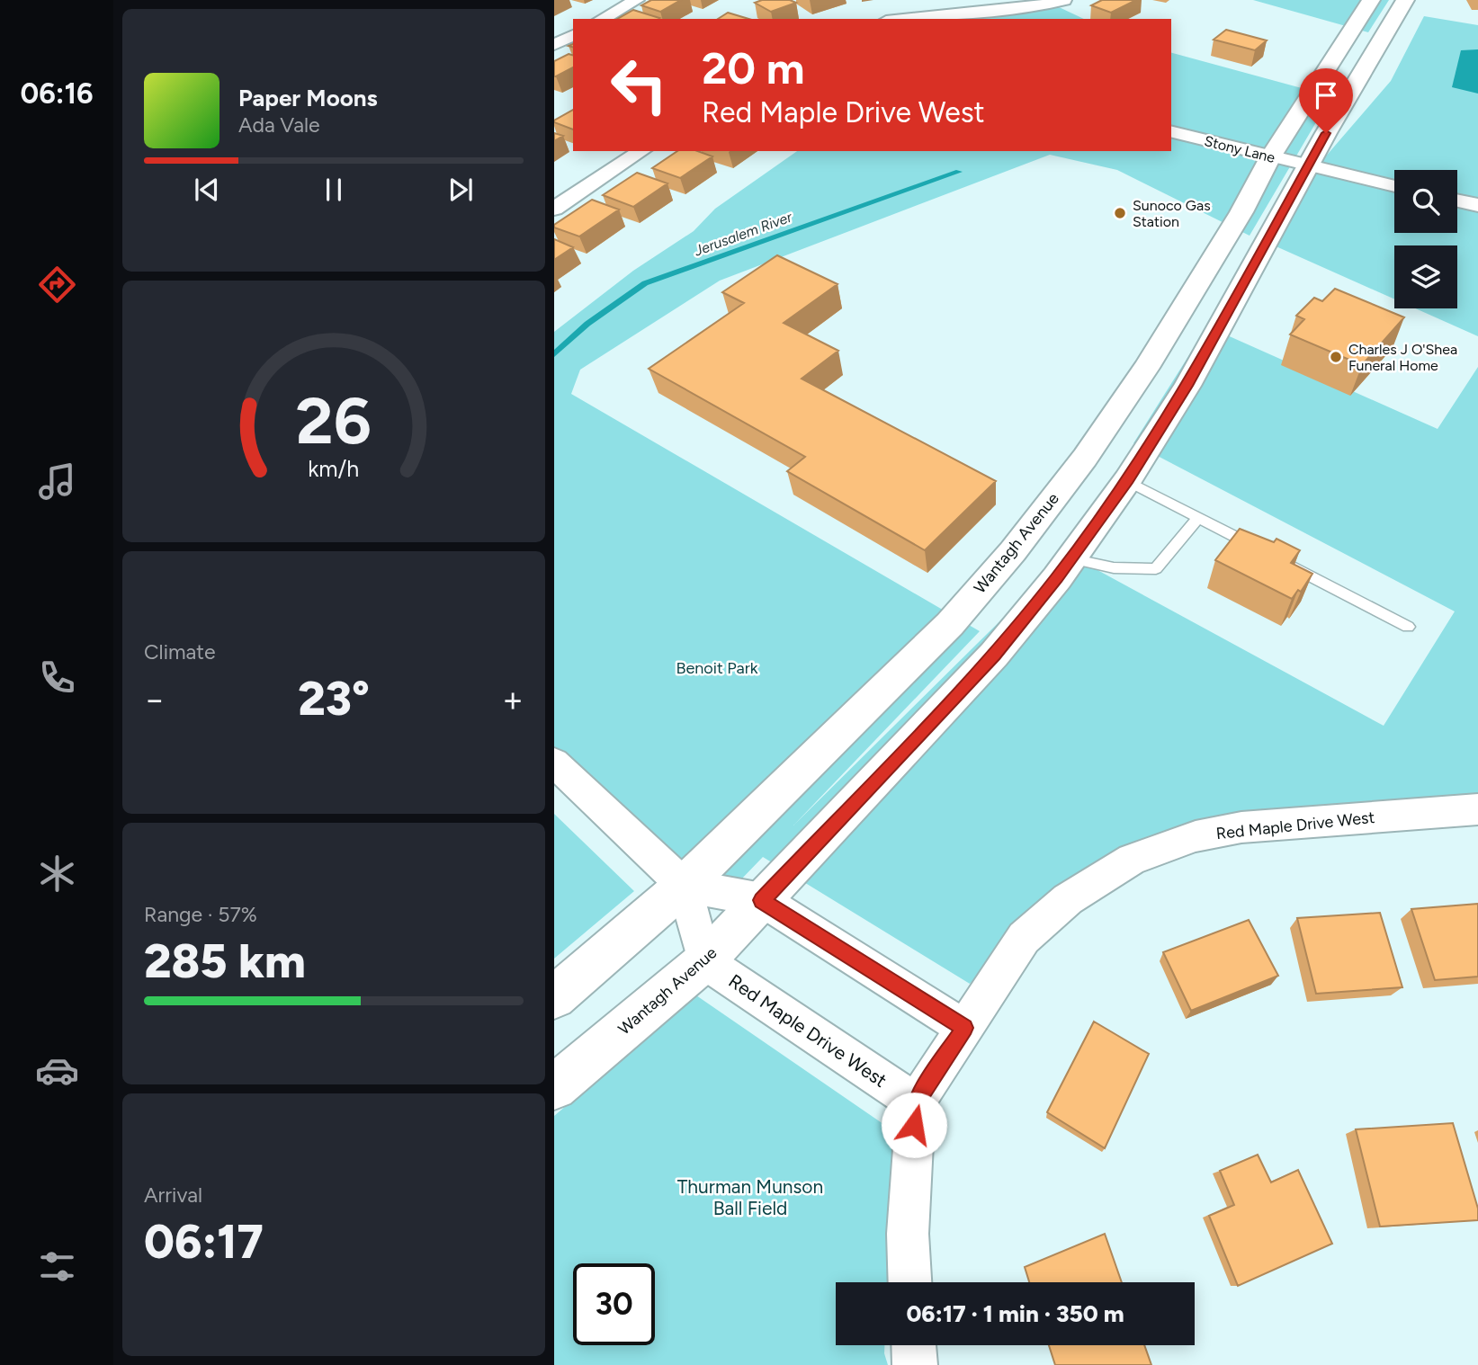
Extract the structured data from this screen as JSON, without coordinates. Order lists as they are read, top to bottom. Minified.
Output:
{"streets":{"main road":["Wantagh Avenue"],"street":["Stony Lane","Red Maple Drive West"]},"crossings":[["Stony Lane","Wantagh Avenue"],["Wantagh Avenue","Red Maple Drive West"]],"water":["Jerusalem River"],"parks":["Benoit Park","Thurman Munson Ball Field"],"places":["Sunoco Gas Station","Charles J O'Shea Funeral Home"],"page":{"tabs":"06:16","turn":["20 m","Red Maple Drive West"],"song":["Paper Moons","Ada Vale"],"tile":["Climate",["Range · 57%","285 km"],["Arrival","06:17"]],"heat":["−","23°","+"],"limit":"30","trip":"06:17 · 1 min · 350 m","gauge":["26","km/h"]}}
